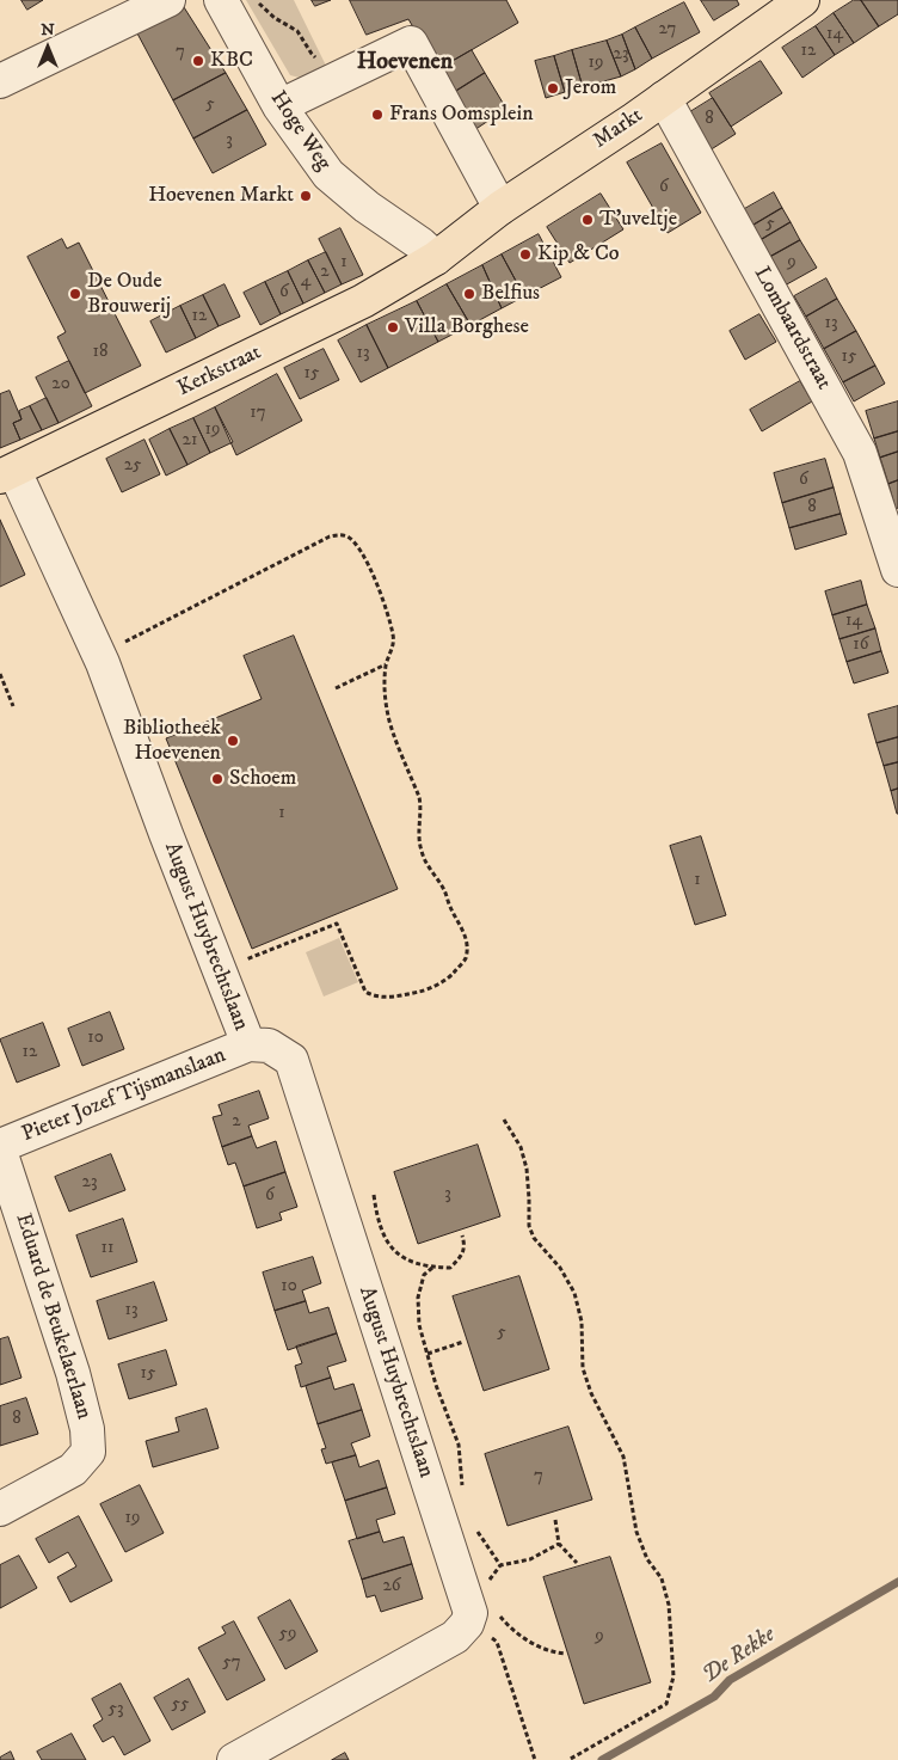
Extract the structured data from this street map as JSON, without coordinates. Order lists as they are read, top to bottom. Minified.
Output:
{"streets":{"main road":["Markt","Kerkstraat"],"street":["Hoge Weg","Lombaardstraat","August Huybrechtslaan","Pieter Jozef Tijsmanslaan","Eduard de Beukelaerlaan"]},"crossings":[["Markt","Hoge Weg"],["Markt","Lombaardstraat"],["Markt","Kerkstraat"],["Hoge Weg","Kerkstraat"],["Kerkstraat","August Huybrechtslaan"],["August Huybrechtslaan","Pieter Jozef Tijsmanslaan"]],"districts":["Hoevenen"],"water":["De Rekke"],"places":["KBC","Jerom","Frans Oomsplein","Hoevenen Markt","T'uveltje","Kip & Co","De Oude Brouwerij","Belfius","Villa Borghese","Bibliotheek Hoevenen","Schoem"],"house_numbers":["27","14","12","7","23","19","5","8","3","6","5","1","9","2","4","6","12","13","18","13","15","15","20","17","19","21","25","6","8","14","16","1","1","10","12","2","23","3","6","11","10","13","5","15","8","7","19","26","59","9","57","55","53"],"north":"top"}
